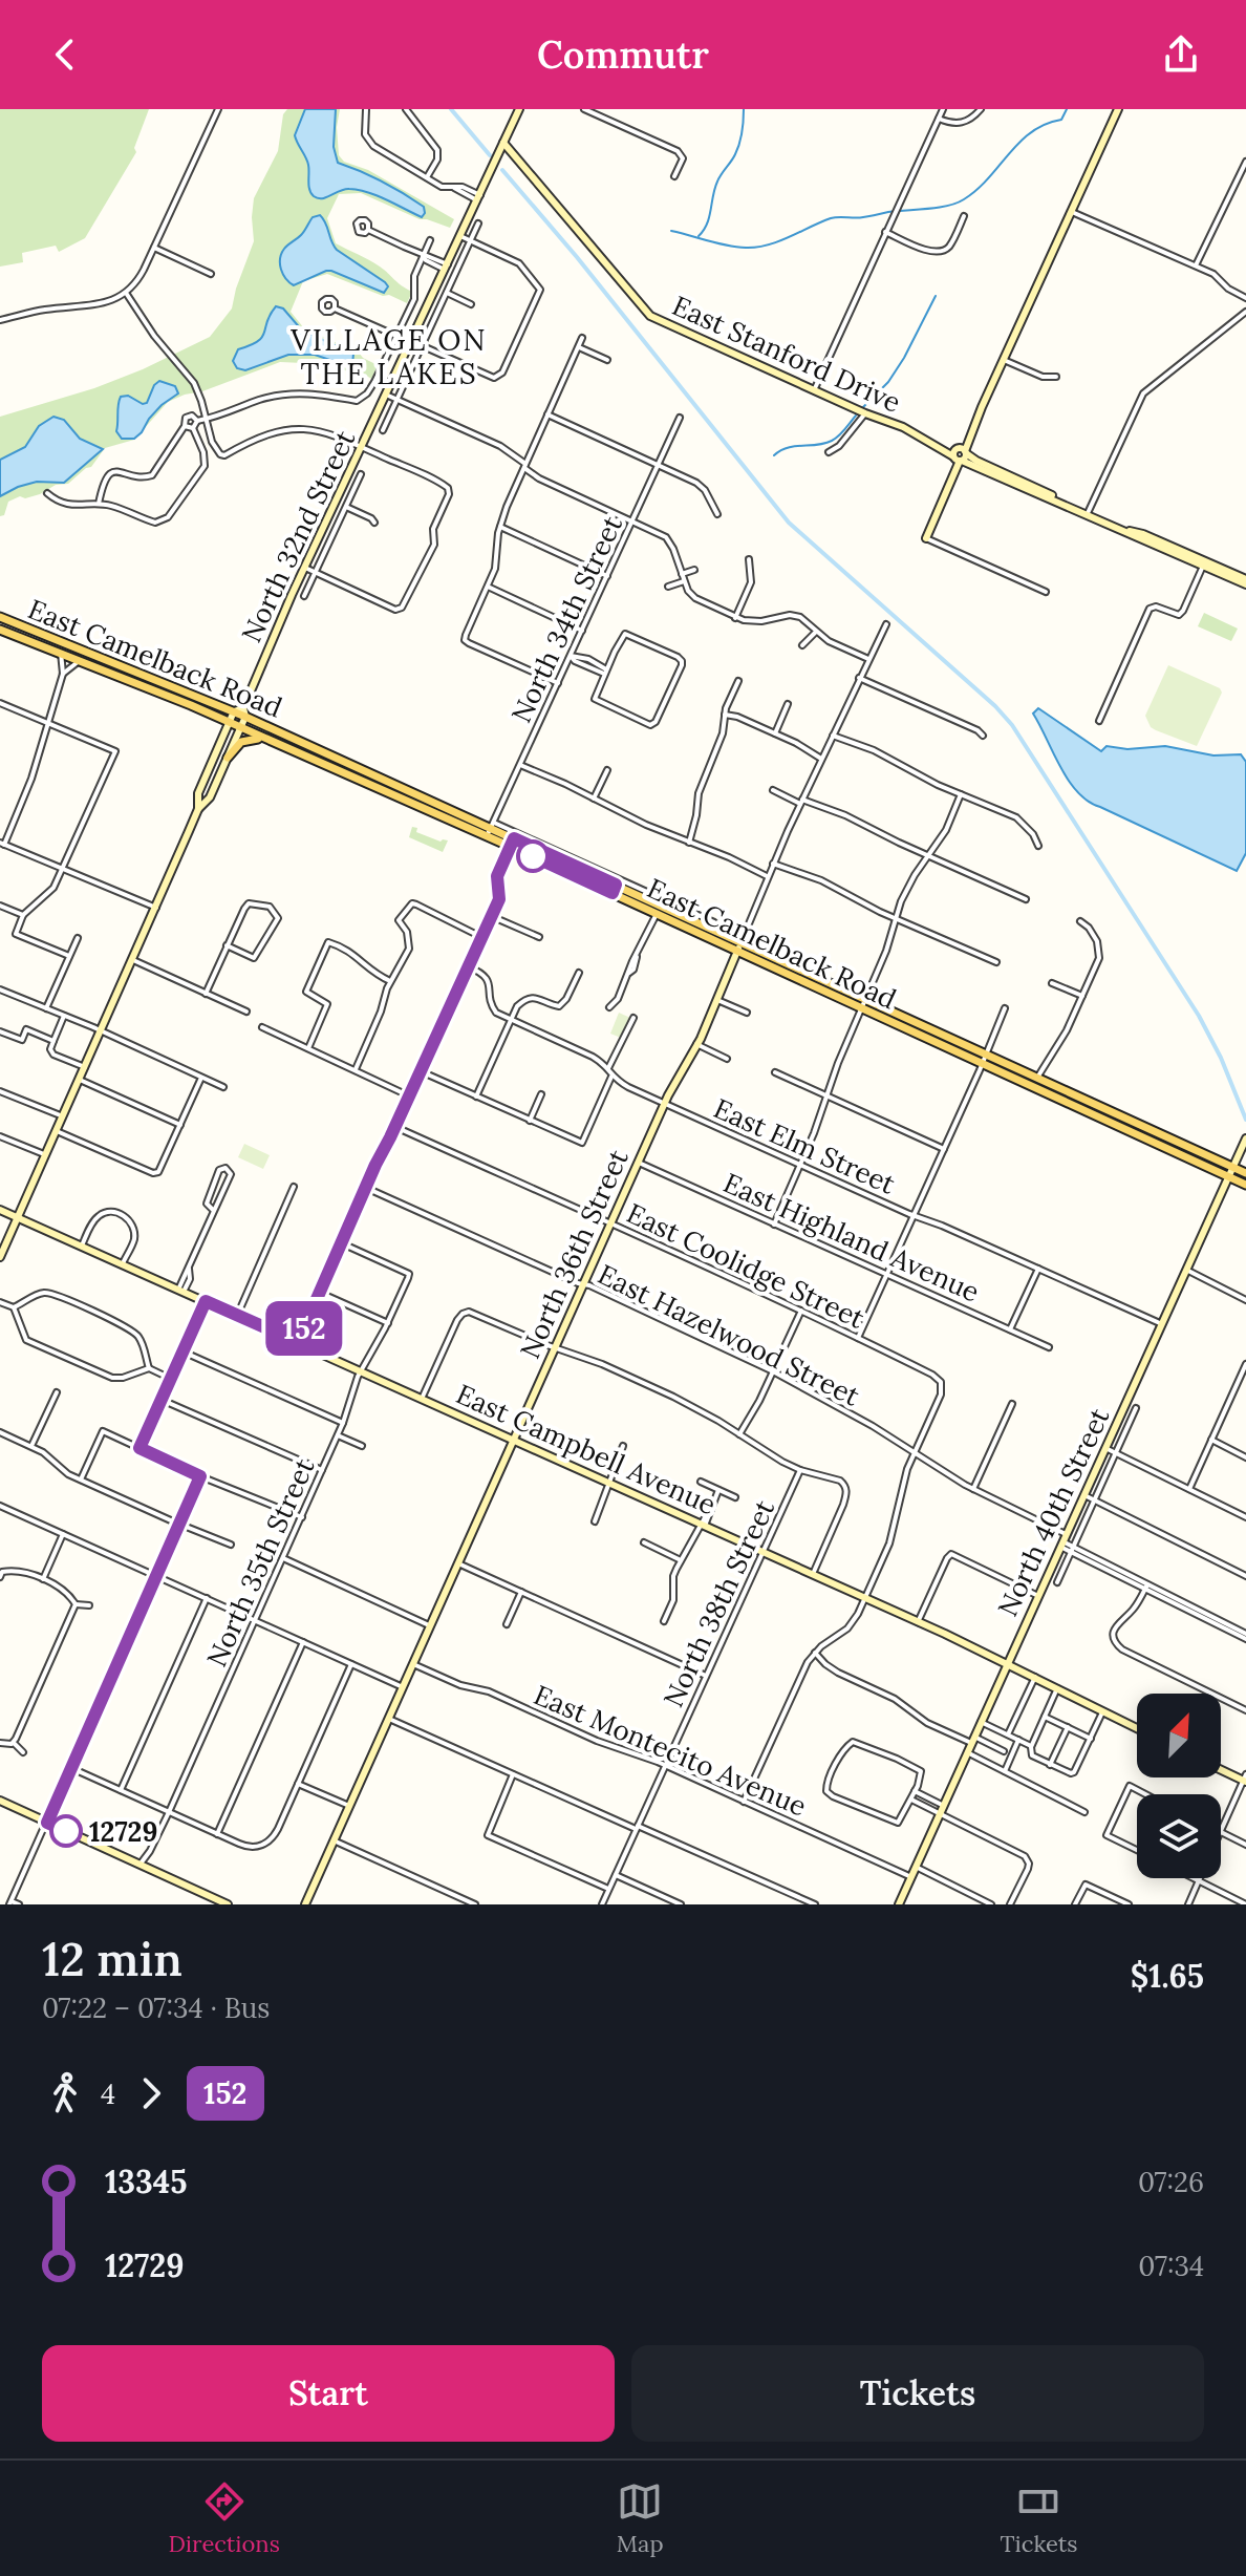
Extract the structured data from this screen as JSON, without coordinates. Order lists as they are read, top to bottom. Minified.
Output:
{"streets":{"main road":["East Stanford Drive","North 32nd Street","East Camelback Road","North 36th Street","East Campbell Avenue","North 40th Street"],"street":["North 34th Street","East Elm Street","East Highland Avenue","East Coolidge Street","East Hazelwood Street","North 35th Street","North 38th Street","East Montecito Avenue"]},"crossings":[["East Stanford Drive","North 32nd Street"],["North 32nd Street","East Camelback Road"],["North 32nd Street","East Campbell Avenue"],["North 34th Street","East Camelback Road"],["East Camelback Road","North 36th Street"],["East Camelback Road","North 40th Street"],["East Elm Street","North 36th Street"],["East Elm Street","North 40th Street"],["East Highland Avenue","North 36th Street"],["North 36th Street","East Coolidge Street"],["North 36th Street","East Hazelwood Street"],["North 36th Street","East Campbell Avenue"],["North 36th Street","East Montecito Avenue"],["East Coolidge Street","East Hazelwood Street"],["East Hazelwood Street","North 40th Street"],["East Campbell Avenue","North 40th Street"],["East Campbell Avenue","North 35th Street"],["East Campbell Avenue","North 38th Street"],["North 40th Street","East Montecito Avenue"],["North 38th Street","East Montecito Avenue"]],"districts":["VILLAGE ON THE LAKES"],"places":["12729"],"lines":["bus line 152"],"north":"top right","page":{"header":"Commutr","on_map":"152","heading":["12 min","07:22 – 07:34 · Bus","$1.65"],"legs":["4","152"],"list":[{"name":"13345","value":"07:26"},{"name":"12729","value":"07:34"}],"buttons":["Start","Tickets"],"tabs":["Directions","Map","Tickets"]}}
